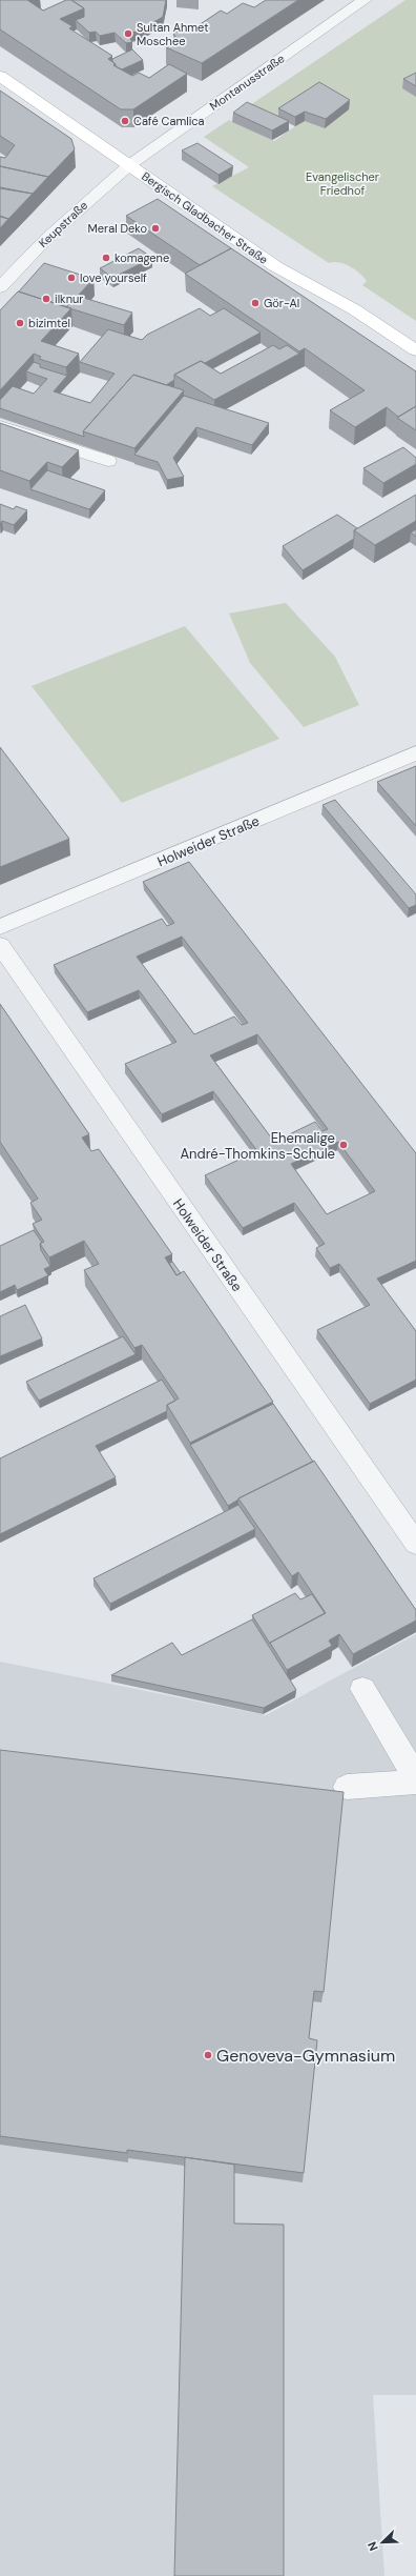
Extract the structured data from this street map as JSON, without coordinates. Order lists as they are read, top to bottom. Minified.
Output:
{"streets":{"main road":["Bergisch Gladbacher Straße"],"street":["Montanusstraße","Keupstraße","Holweider Straße"]},"crossings":[["Montanusstraße","Bergisch Gladbacher Straße"],["Montanusstraße","Keupstraße"],["Bergisch Gladbacher Straße","Keupstraße"]],"parks":["Evangelischer Friedhof"],"places":["Sultan Ahmet Moschee","Café Camlica","Meral Deko","komagene","love yourself","ilknur","Gör-Al","bizimtel","Ehemalige André-Thomkins-Schule","Genoveva-Gymnasium"],"north":"bottom left"}
